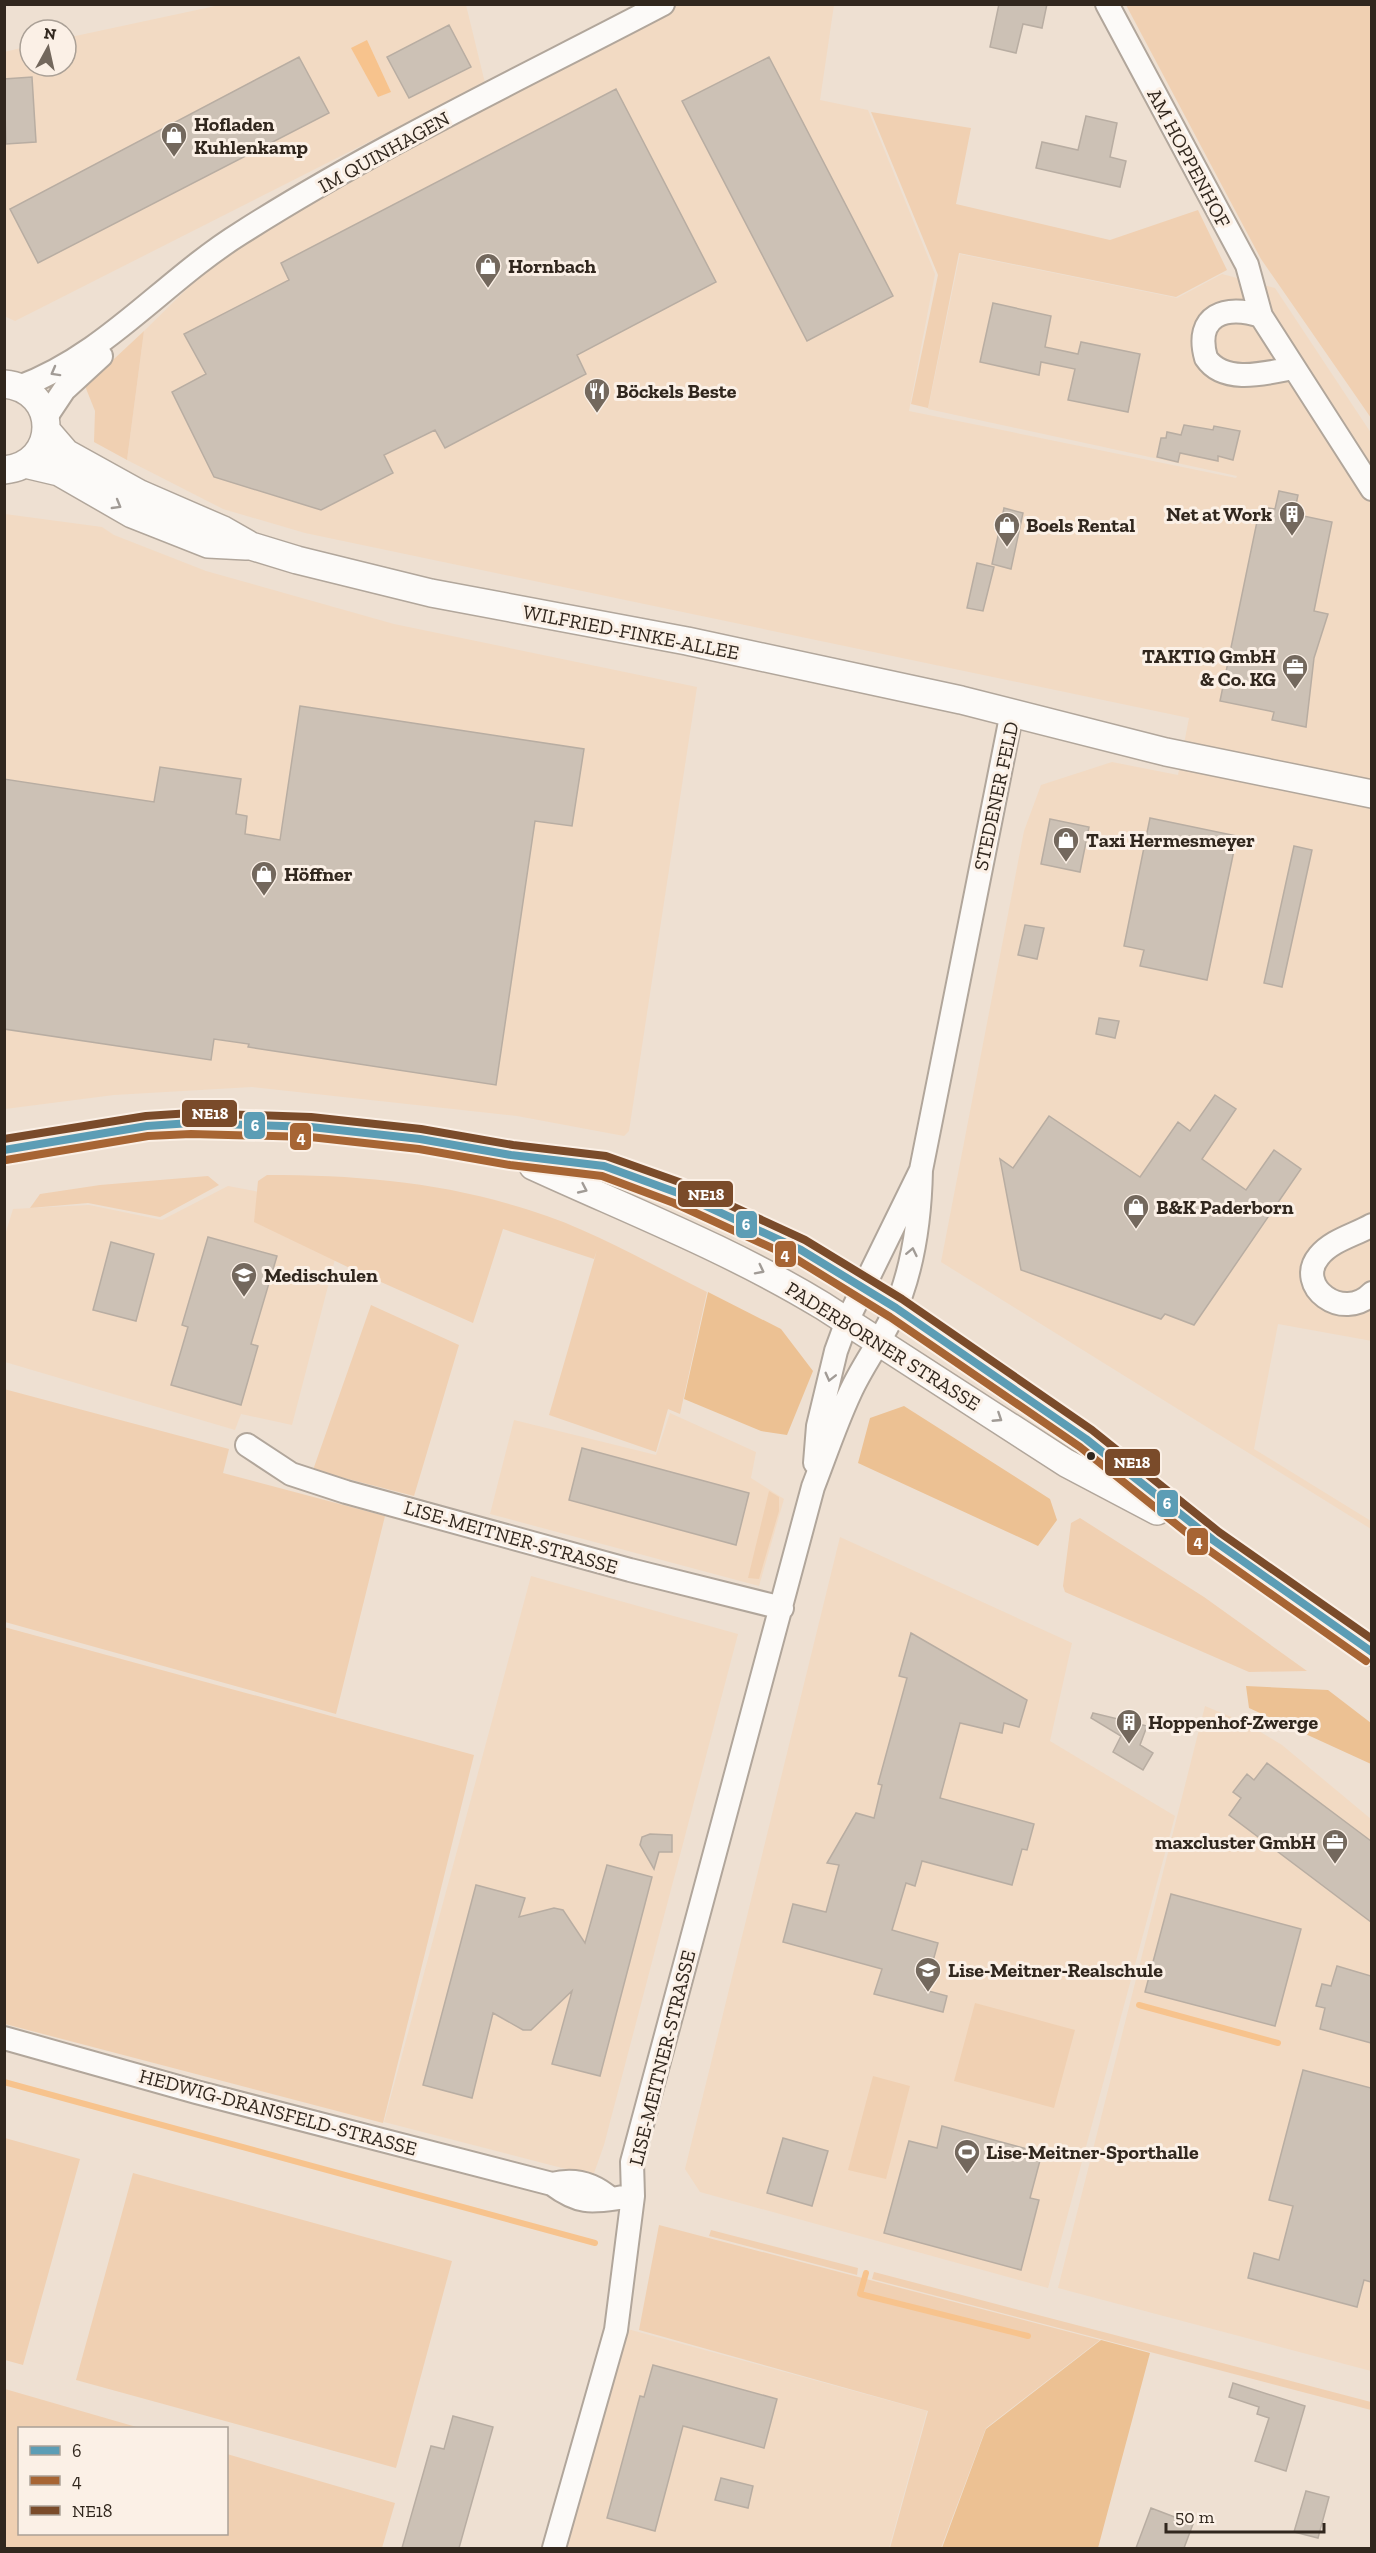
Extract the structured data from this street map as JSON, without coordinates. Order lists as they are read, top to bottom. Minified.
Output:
{"streets":{"street":["IM QUINHAGEN","AM HOPPENHOF","WILFRIED-FINKE-ALLEE","STEDENER FELD","PADERBORNER STRASSE","LISE-MEITNER-STRASSE","HEDWIG-DRANSFELD-STRASSE"]},"crossings":[["IM QUINHAGEN","WILFRIED-FINKE-ALLEE"],["WILFRIED-FINKE-ALLEE","STEDENER FELD"],["STEDENER FELD","PADERBORNER STRASSE"],["STEDENER FELD","LISE-MEITNER-STRASSE"],["PADERBORNER STRASSE","LISE-MEITNER-STRASSE"],["LISE-MEITNER-STRASSE","HEDWIG-DRANSFELD-STRASSE"]],"places":{"shop":["Hofladen Kuhlenkamp","Hornbach","Boels Rental","Taxi Hermesmeyer","Höffner","B&K Paderborn"],"restaurant":["Böckels Beste"],"building":["Net at Work","Hoppenhof-Zwerge"],"office":["TAKTIQ GmbH & Co. KG","maxcluster GmbH"],"school or university":["Medischulen","Lise-Meitner-Realschule"],"sports":["Lise-Meitner-Sporthalle"]},"lines":["transit line NE18","transit line 6","transit line 4"],"legend":["6","4","NE18"],"scale_bar":"50 m","north":"top"}
